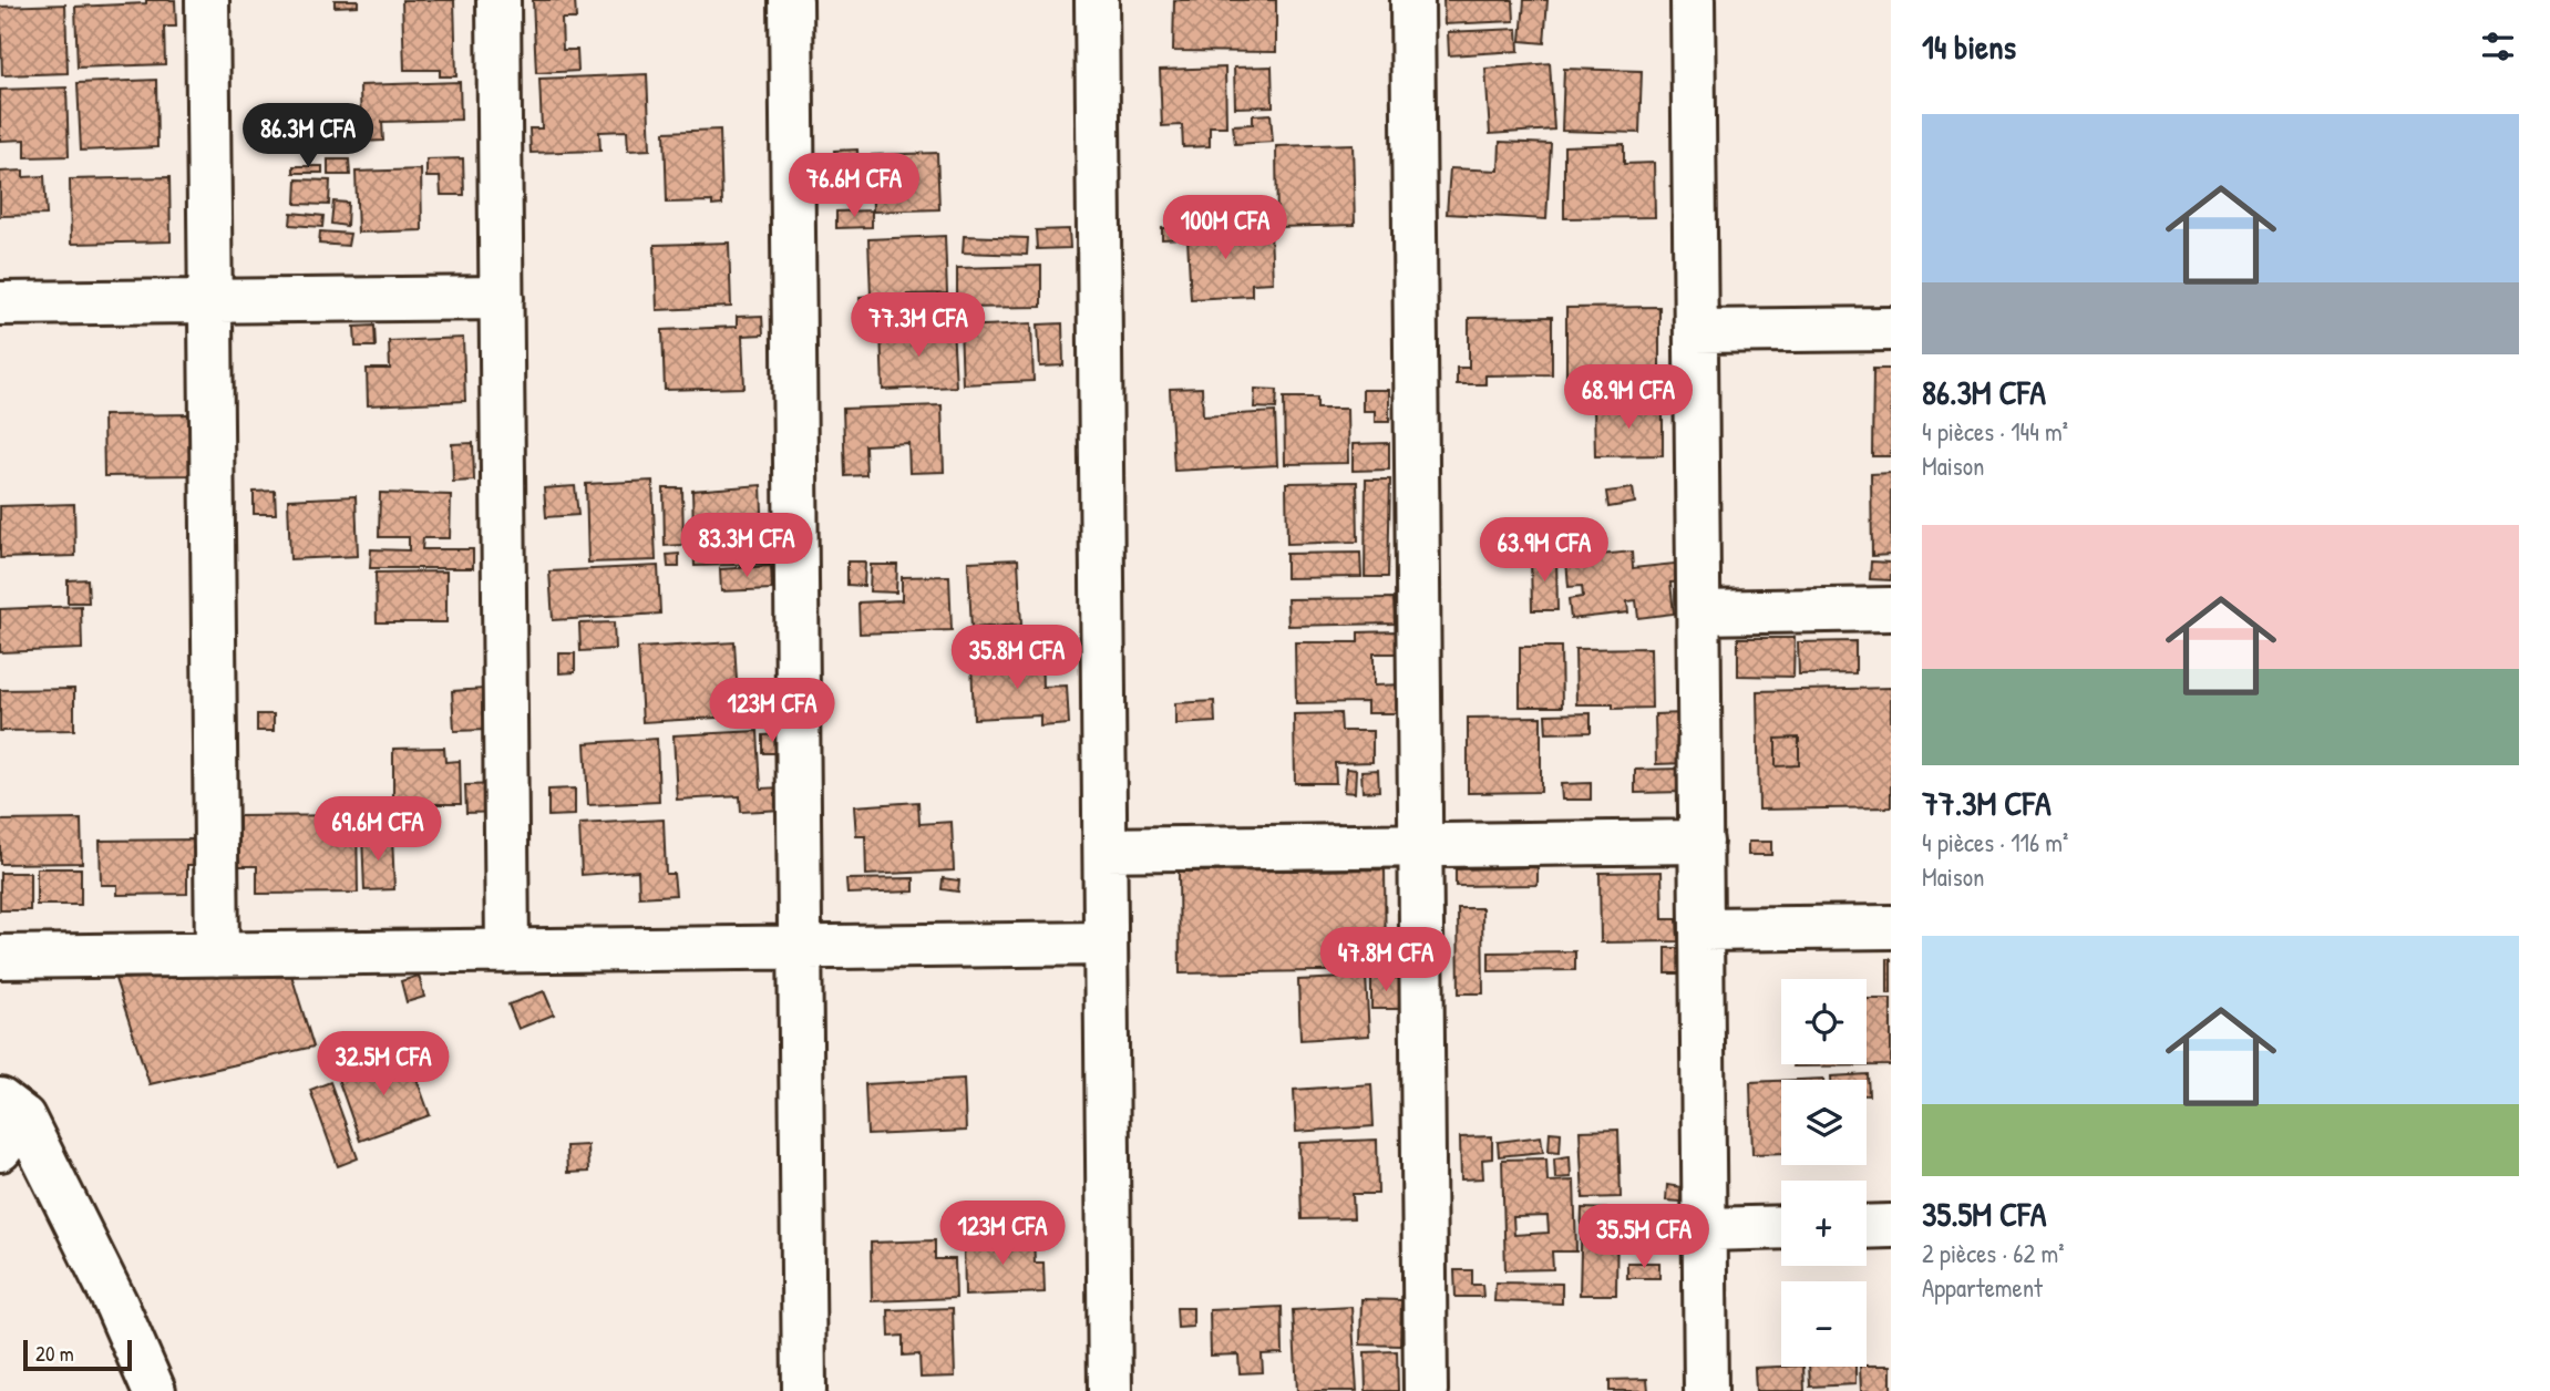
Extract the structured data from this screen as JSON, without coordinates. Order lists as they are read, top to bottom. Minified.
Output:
{"scale_bar":"20 m","page":{"heading":"14 biens","list":[{"name":"86.3M CFA","note":"4 pièces · 144 m² · Maison"},{"name":"77.3M CFA","note":"4 pièces · 116 m² · Maison"},{"name":"35.5M CFA","note":"2 pièces · 62 m² · Appartement"}],"price":["86.3M CFA","76.6M CFA","100M CFA","77.3M CFA","68.9M CFA","83.3M CFA","63.9M CFA","35.8M CFA","123M CFA","69.6M CFA","47.8M CFA","32.5M CFA","123M CFA","35.5M CFA"],"map_buttons":["+","−"],"scale":"20 m"}}
